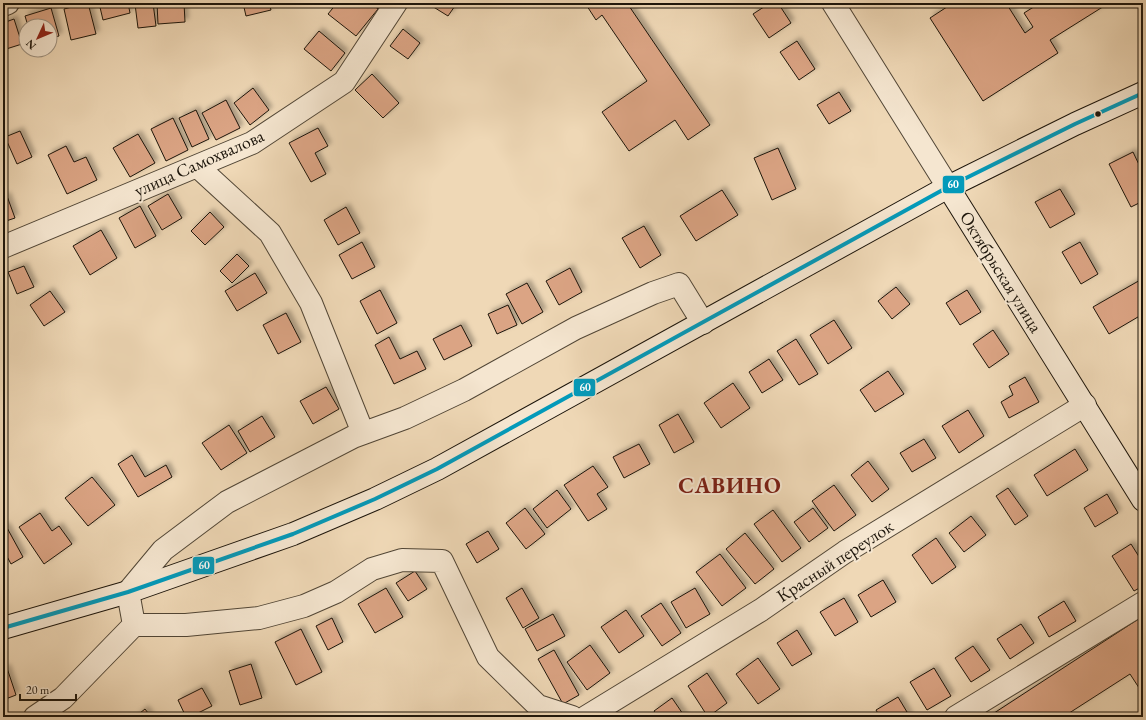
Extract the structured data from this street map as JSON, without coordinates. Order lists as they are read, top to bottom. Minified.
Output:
{"streets":{"street":["улица Самохвалова","Октябрьская улица","Красный переулок"]},"crossings":[["Октябрьская улица","Красный переулок"]],"districts":["САВИНО"],"lines":["transit line 60"],"scale_bar":"20 m","north":"bottom left"}
